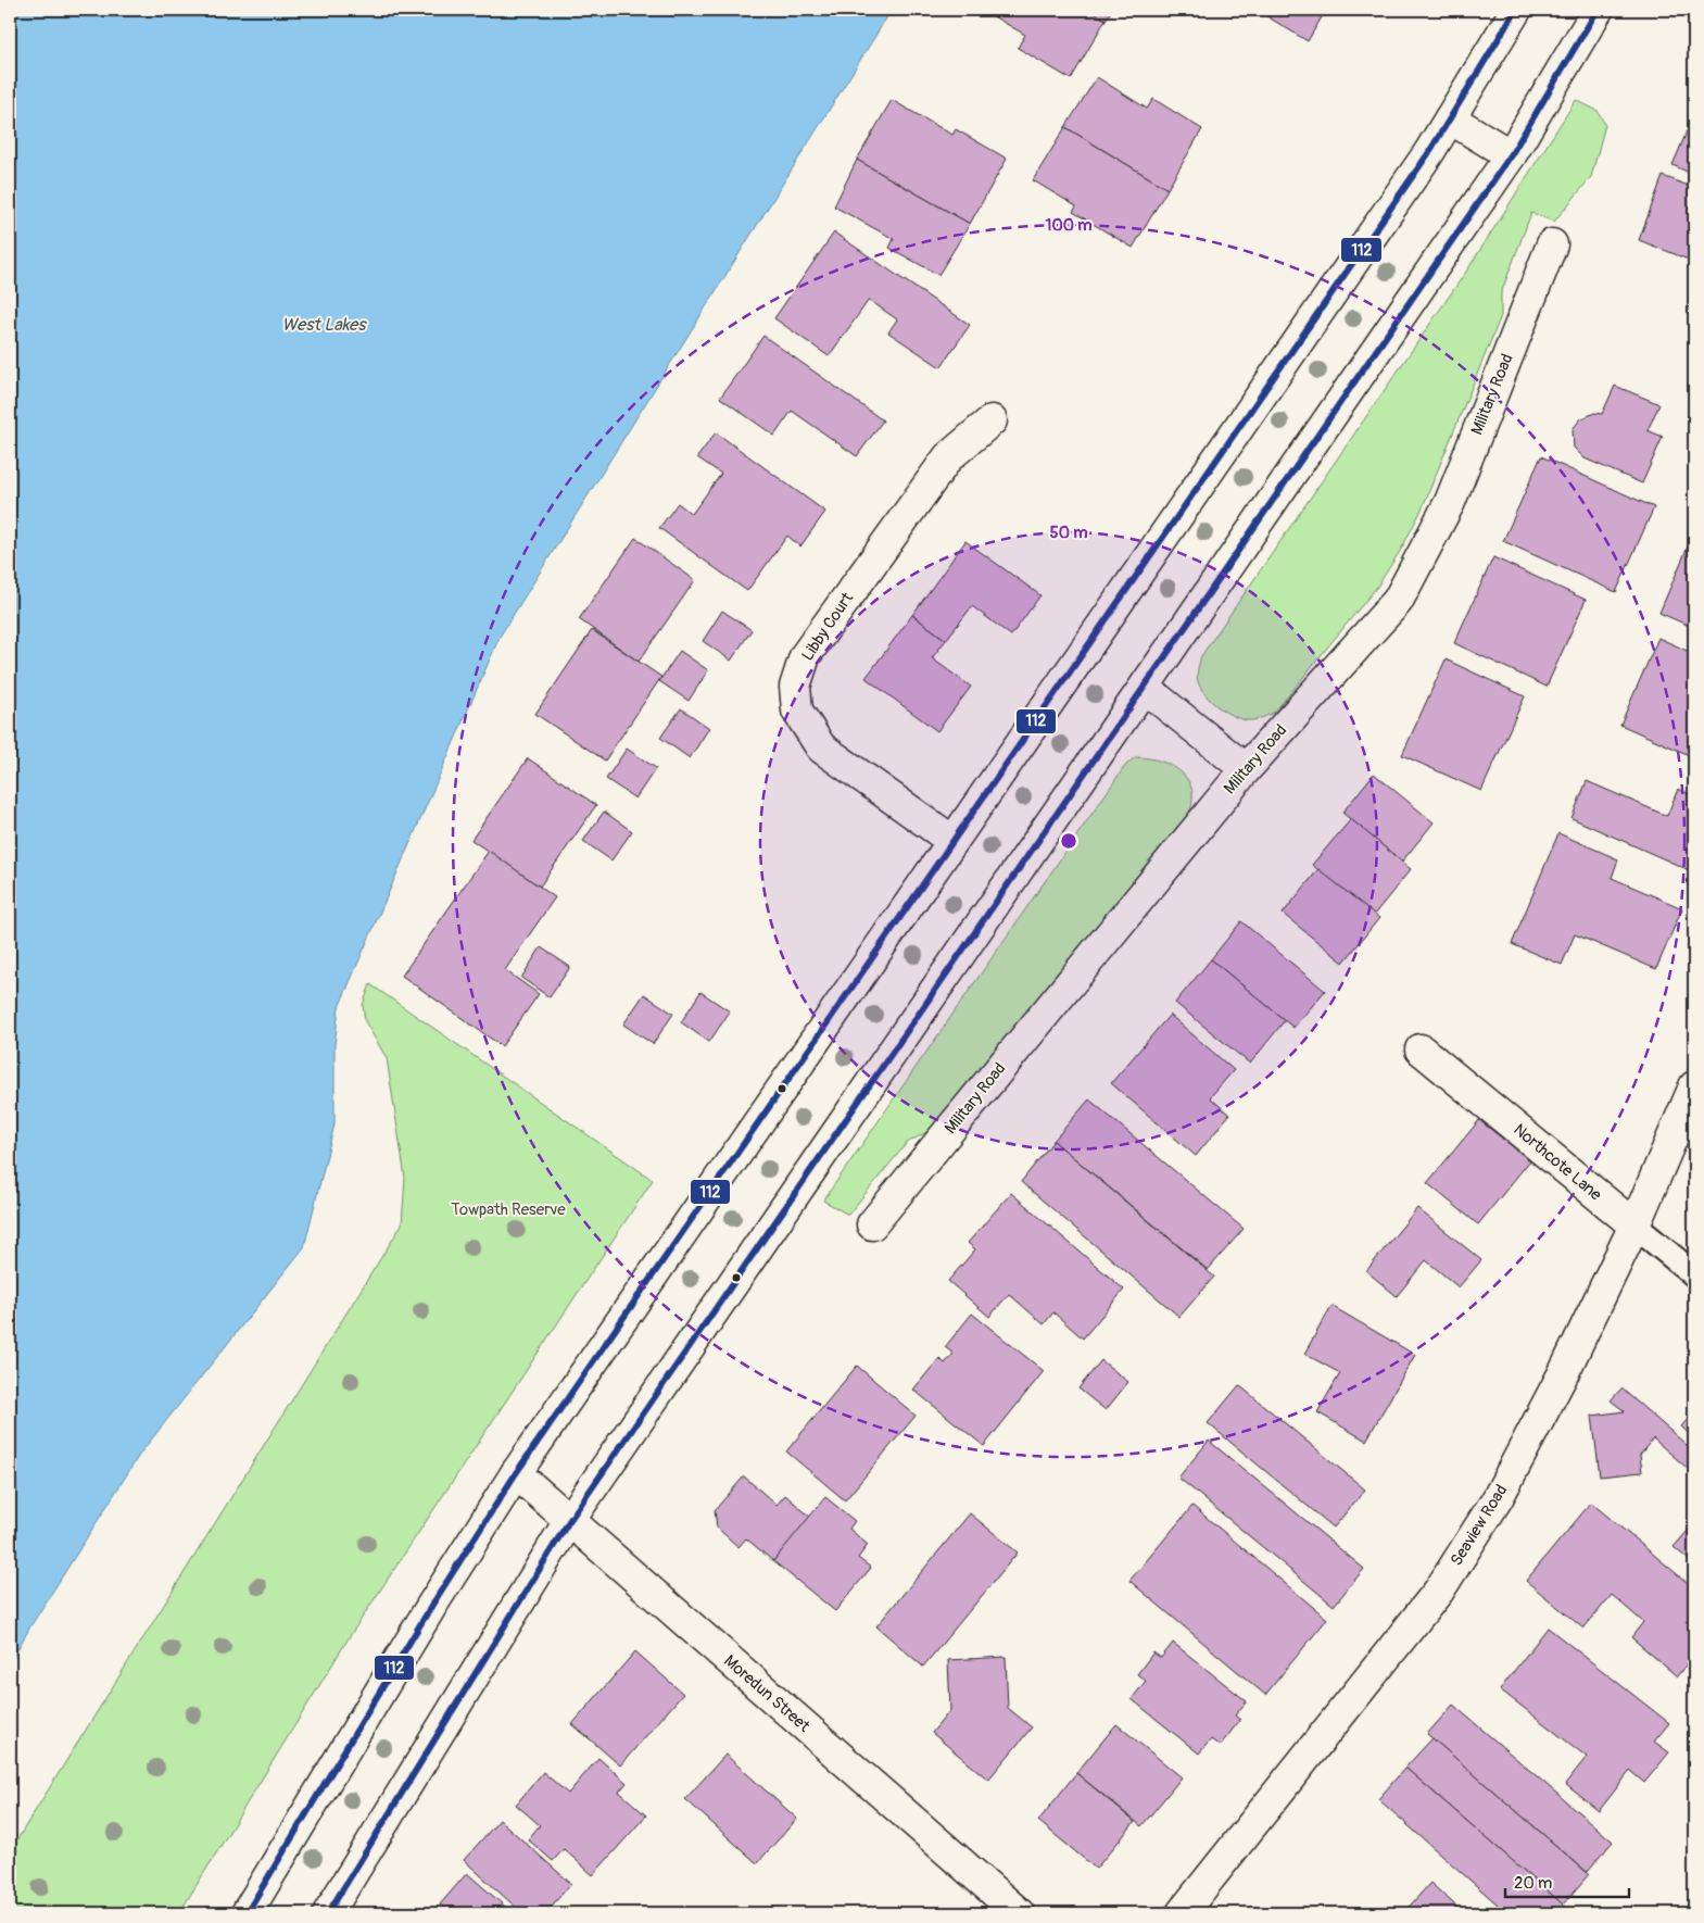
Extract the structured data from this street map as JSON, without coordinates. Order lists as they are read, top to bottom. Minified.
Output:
{"streets":{"main road":["Military Road","Libby Court","Northcote Lane","Seaview Road","Moredun Street"]},"crossings":[["Northcote Lane","Seaview Road"]],"water":["West Lakes"],"parks":["Towpath Reserve"],"lines":["transit line 112"],"scale_bar":"20 m","rings":["100 m","50 m"]}
